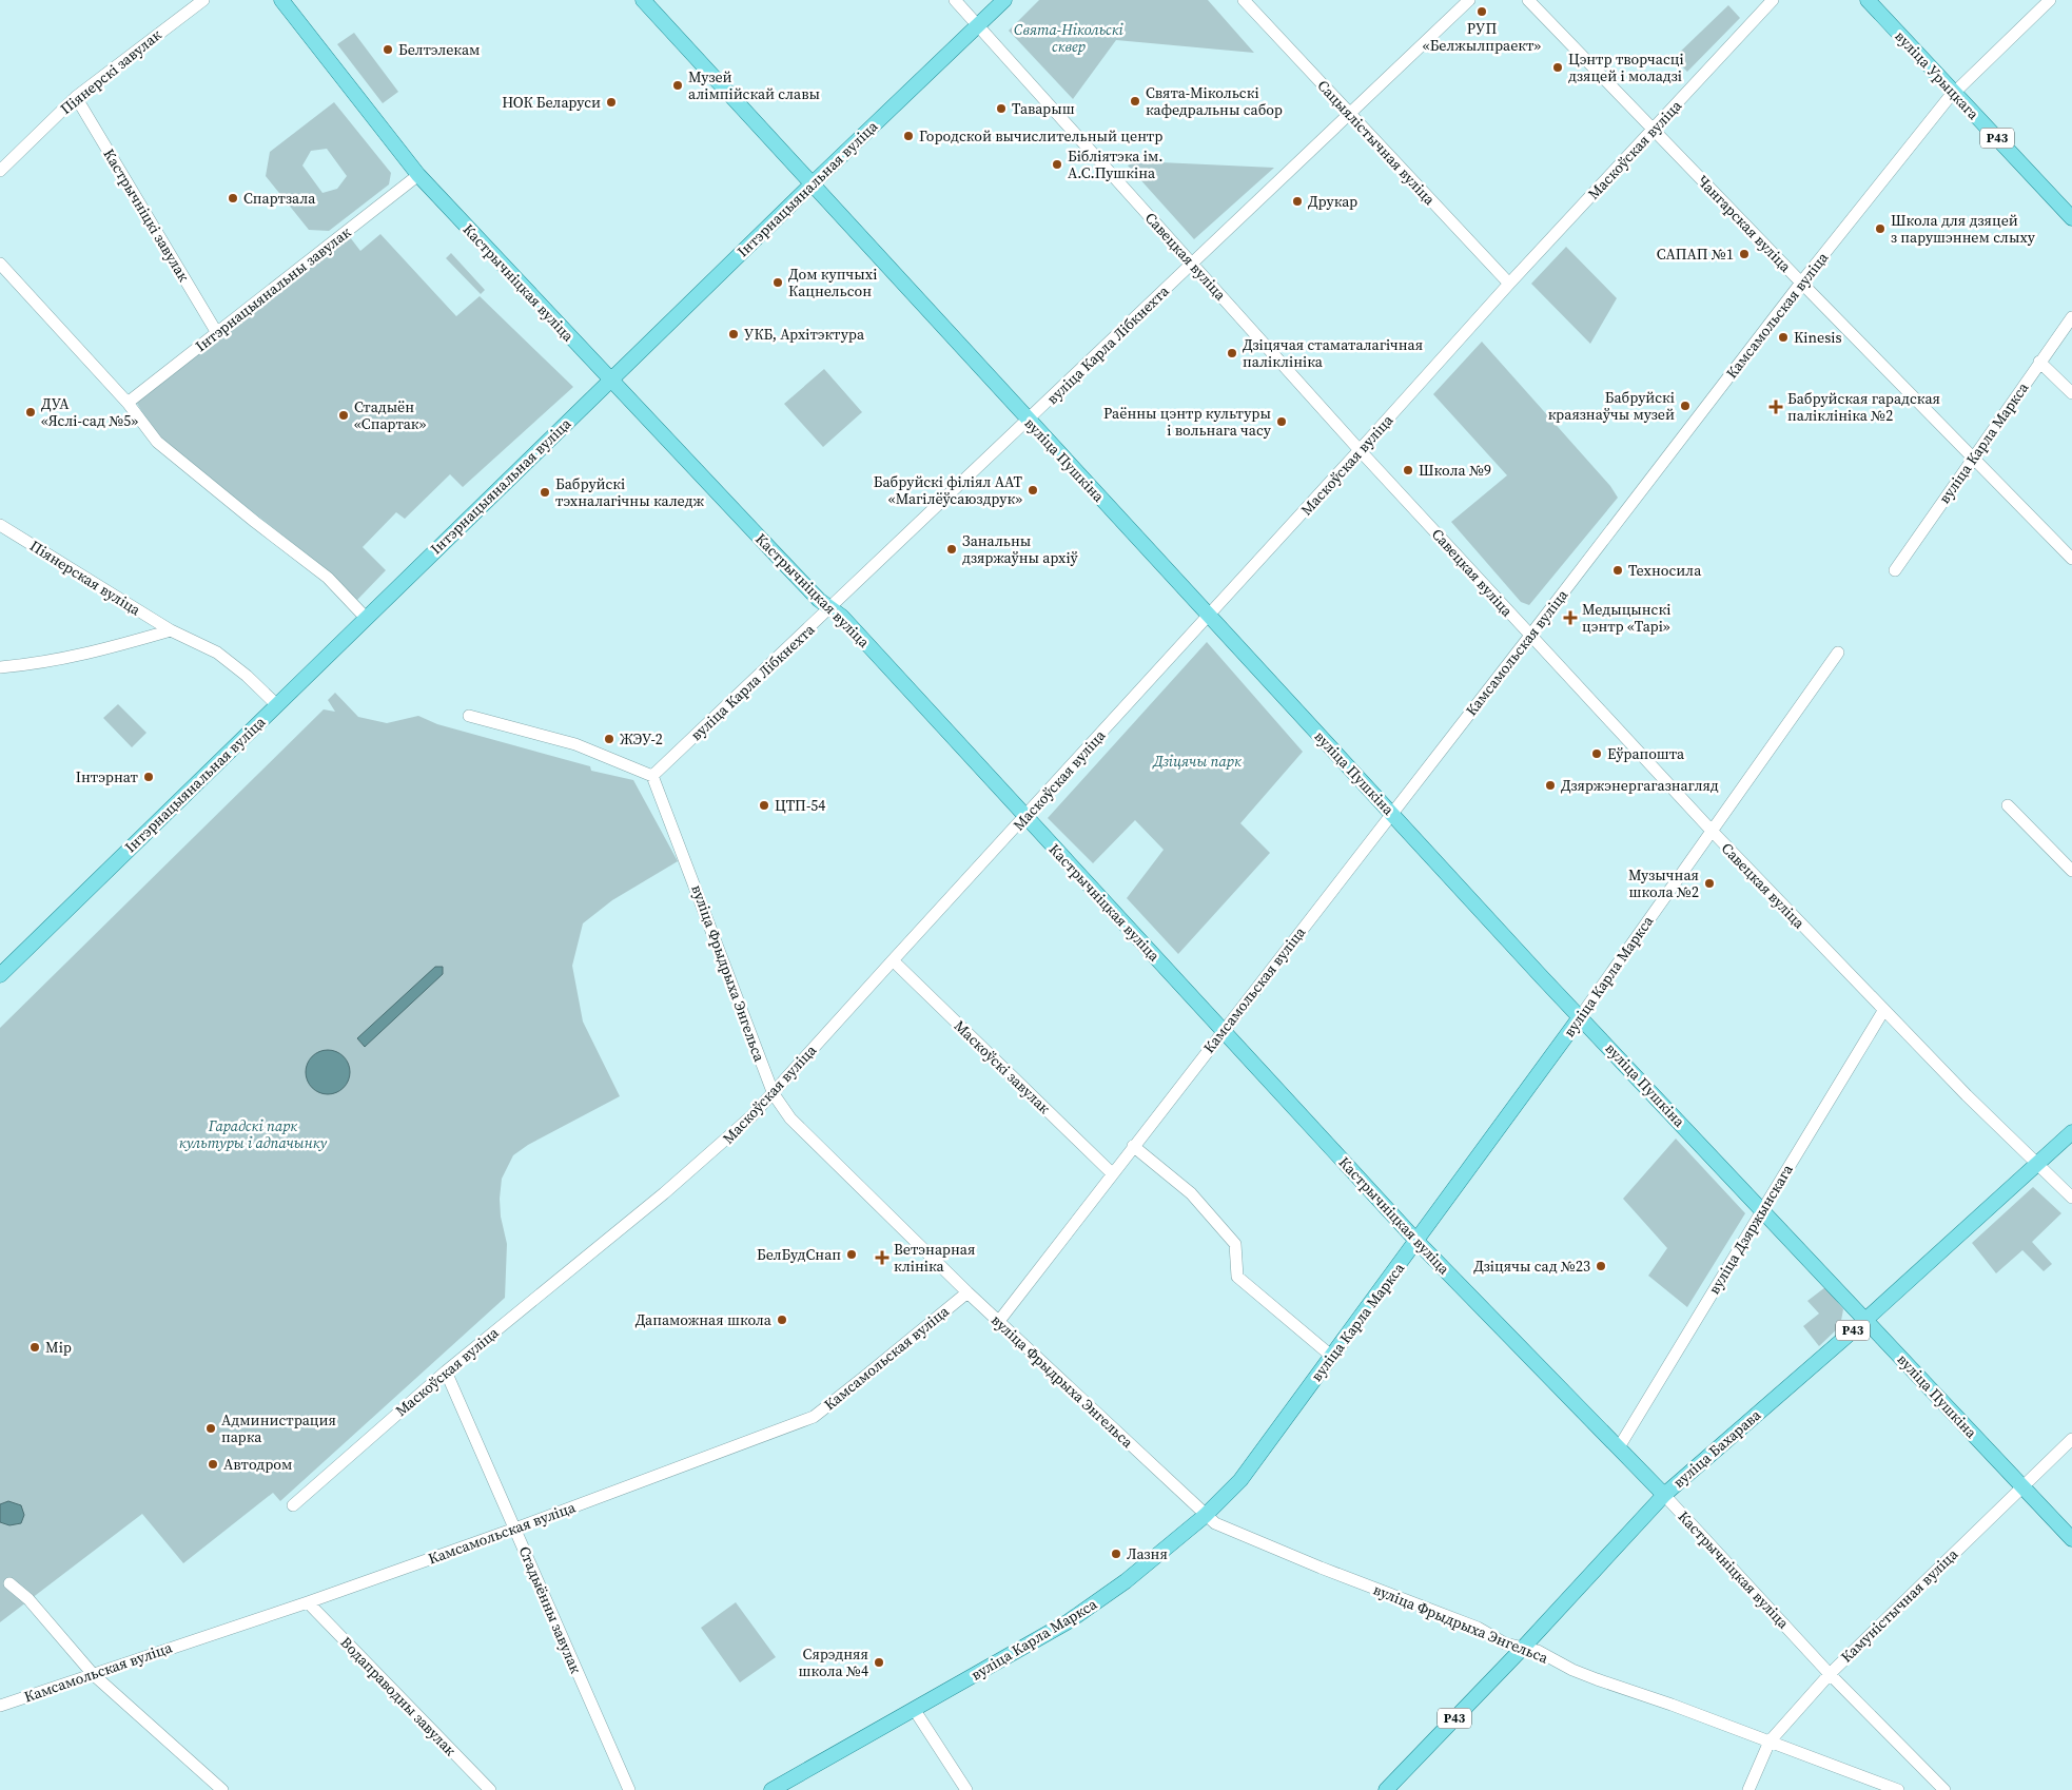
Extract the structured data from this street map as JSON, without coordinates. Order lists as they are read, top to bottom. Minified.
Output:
{"streets":{"main road":["вуліца Урыцкага","Р43","Інтэрнацыянальная вуліца","Кастрычніцкая вуліца","вуліца Карла Маркса","вуліца Пушкіна","вуліца Бахарава"],"street":["Піянерскі завулак","Сацыялістычная вуліца","Маскоўская вуліца","Кастрычніцкі завулак","Чангарская вуліца","Савецкая вуліца","Інтэрнацыянальны завулак","Камсамольская вуліца","вуліца Карла Лібкнехта","Піянерская вуліца","вуліца Фрыдрыха Энгельса","Маскоўскі завулак","вуліца Дзяржынскага","Камуністычная вуліца","Стадыённы завулак","Водаправодны завулак"]},"crossings":[["Піянерскі завулак","Кастрычніцкі завулак"],["вуліца Урыцкага","Камсамольская вуліца"],["Сацыялістычная вуліца","Маскоўская вуліца"],["Сацыялістычная вуліца","вуліца Карла Лібкнехта"],["Маскоўская вуліца","Чангарская вуліца"],["Маскоўская вуліца","Савецкая вуліца"],["Маскоўская вуліца","Кастрычніцкая вуліца"],["Маскоўская вуліца","вуліца Пушкіна"],["Маскоўская вуліца","вуліца Фрыдрыха Энгельса"],["Маскоўская вуліца","Маскоўскі завулак"],["Маскоўская вуліца","Стадыённы завулак"],["Інтэрнацыянальная вуліца","Савецкая вуліца"],["Інтэрнацыянальная вуліца","Кастрычніцкая вуліца"],["Інтэрнацыянальная вуліца","вуліца Пушкіна"],["Інтэрнацыянальная вуліца","Піянерская вуліца"],["Кастрычніцкі завулак","Інтэрнацыянальны завулак"],["Чангарская вуліца","Камсамольская вуліца"],["Чангарская вуліца","вуліца Карла Маркса"],["Савецкая вуліца","Камсамольская вуліца"],["Савецкая вуліца","вуліца Карла Лібкнехта"],["Савецкая вуліца","вуліца Карла Маркса"],["Савецкая вуліца","вуліца Дзяржынскага"],["Савецкая вуліца","вуліца Бахарава"],["Кастрычніцкая вуліца","Інтэрнацыянальны завулак"],["Кастрычніцкая вуліца","Камсамольская вуліца"],["Кастрычніцкая вуліца","вуліца Карла Лібкнехта"],["Кастрычніцкая вуліца","вуліца Карла Маркса"],["Кастрычніцкая вуліца","вуліца Дзяржынскага"],["Кастрычніцкая вуліца","вуліца Бахарава"],["Кастрычніцкая вуліца","Камуністычная вуліца"],["Камсамольская вуліца","вуліца Пушкіна"],["Камсамольская вуліца","вуліца Фрыдрыха Энгельса"],["Камсамольская вуліца","Маскоўскі завулак"],["Камсамольская вуліца","Стадыённы завулак"],["Камсамольская вуліца","Водаправодны завулак"],["вуліца Карла Лібкнехта","вуліца Пушкіна"],["вуліца Карла Лібкнехта","вуліца Фрыдрыха Энгельса"],["вуліца Карла Маркса","вуліца Пушкіна"],["вуліца Карла Маркса","вуліца Фрыдрыха Энгельса"],["вуліца Пушкіна","вуліца Дзяржынскага"],["вуліца Пушкіна","вуліца Бахарава"],["вуліца Пушкіна","Камуністычная вуліца"],["вуліца Фрыдрыха Энгельса","вуліца Бахарава"],["вуліца Фрыдрыха Энгельса","Камуністычная вуліца"]],"parks":["Свята-Нікольскі сквер","Дзіцячы парк","Гарадскі парк культуры і адпачынку"],"places":{"other":["РУП «Белжылпраект»","Белтэлекам","Цэнтр творчасці дзяцей і моладзі","Музей алімпійскай славы","Свята-Мікольскі кафедральны сабор","НОК Беларуси","Таварыш","Городской вычислительный центр","Бібліятэка ім. А.С.Пушкіна","Спартзала","Друкар","Школа для дзяцей з парушэннем слыху","САПАП №1","Дом купчыхі Кацнельсон","УКБ, Архітэктура","Kinesis","Дзіцячая стаматалагічная паліклініка","Бабруйскі краязнаўчы музей","ДУА «Яслі-сад №5»","Стадыён «Спартак»","Раённы цэнтр культуры і вольнага часу","Школа №9","Бабруйскі філіял ААТ «Магілёўсаюздрук»","Бабруйскі тэхналагічны каледж","Занальны дзяржаўны архіў","Техносила","ЖЭУ-2","Еўрапошта","Інтэрнат","Дзяржэнергагазнагляд","ЦТП-54","Музычная школа №2","БелБудСнап","Дзіцячы сад №23","Дапаможная школа","Мір","Администрация парка","Автодром","Лазня","Сярэдняя школа №4"],"health":["Бабруйская гарадская паліклініка №2","Медыцынскі цэнтр «Тарі»","Ветэнарная клініка"]}}
